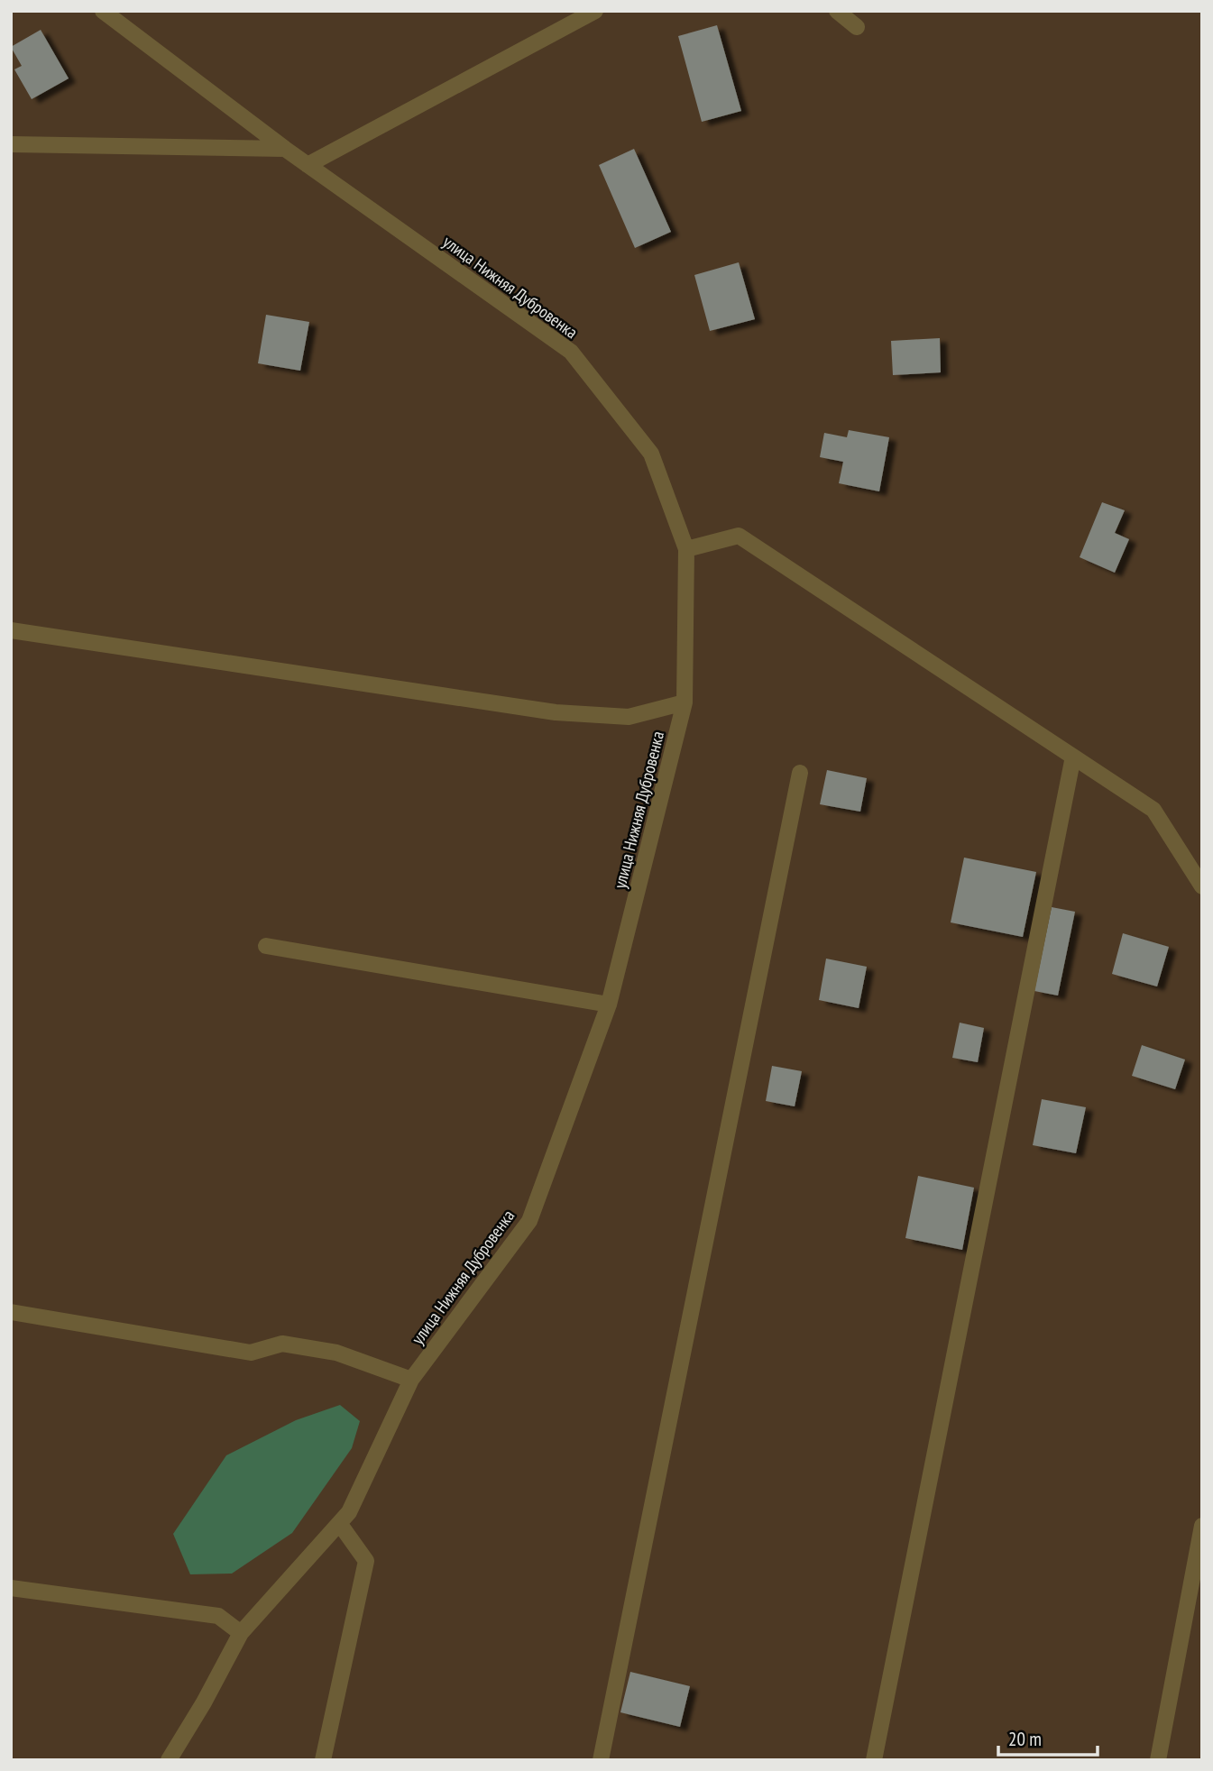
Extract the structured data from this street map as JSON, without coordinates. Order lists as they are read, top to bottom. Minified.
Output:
{"streets":{"lane":["улица Нижняя Дубровенка"]},"scale_bar":"20 m"}
